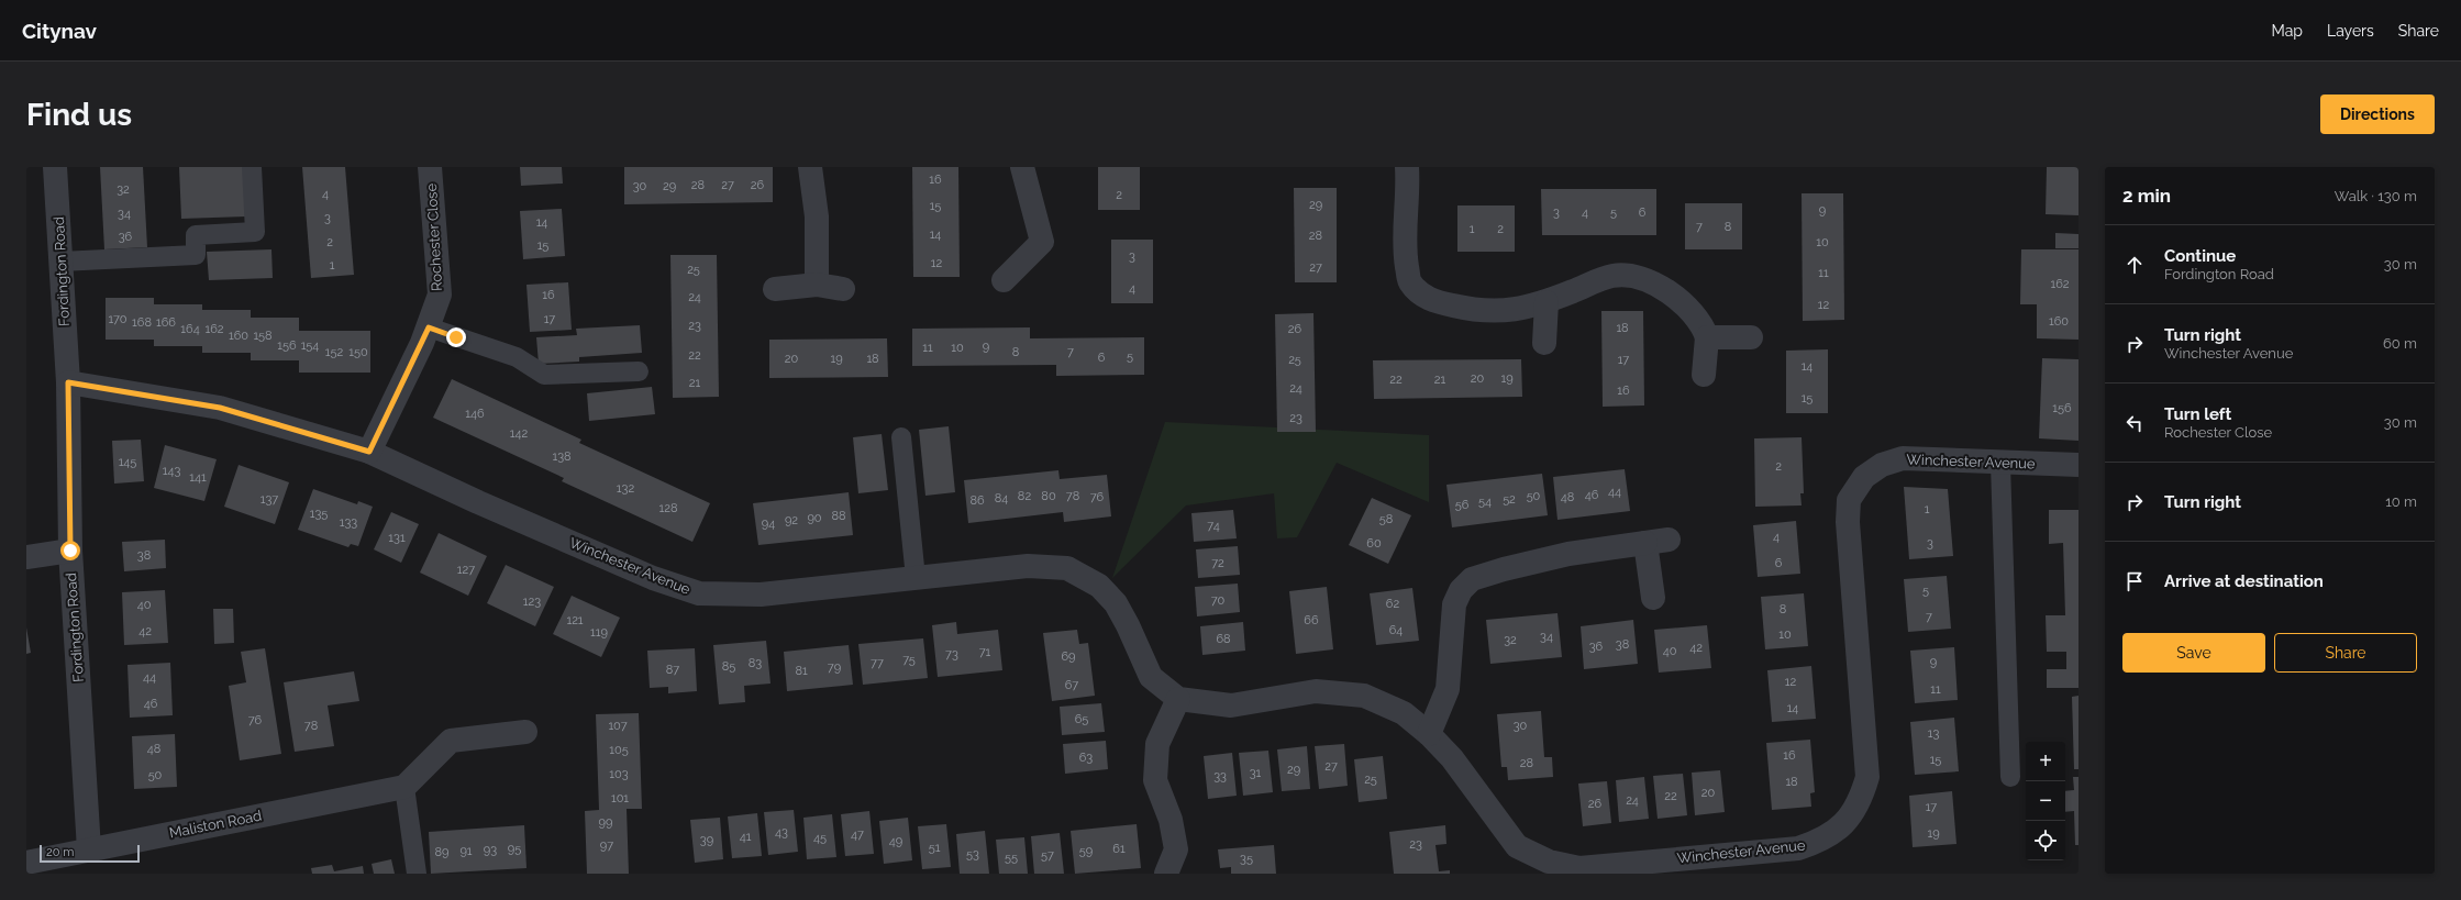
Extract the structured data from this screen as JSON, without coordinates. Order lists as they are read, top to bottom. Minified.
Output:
{"streets":{"street":["Rochester Close","Fordington Road","Winchester Avenue","Maliston Road"]},"crossings":[["Rochester Close","Winchester Avenue"],["Fordington Road","Winchester Avenue"],["Fordington Road","Maliston Road"]],"house_numbers":["16","28","27","26","30","29","32","4","2","29","15","9","3","4","5","6","34","3","14","7","8","1","2","14","28","36","2","10","15","3","12","1","27","25","11","162","4","16","24","12","170","17","160","168","166","23","18","164","162","26","160","158","156","154","9","11","10","152","150","8","7","22","5","6","20","19","18","25","17","14","20","19","22","21","21","24","16","15","156","146","23","142","138","145","2","143","141","132","44","46","82","80","78","50","76","48","84","137","52","86","54","56","128","1","135","88","90","58","92","133","94","74","4","131","60","3","38","72","6","127","5","70","123","62","40","8","7","121","66","64","42","119","10","34","68","32","38","36","42","40","71","73","69","75","9","83","77","85","79","87","81","44","12","67","11","46","14","65","76","78","107","30","13","48","105","16","63","15","28","27","29","31","103","50","33","25","18","20","22","101","24","26","17","99","43","19","47","41","45","39","49","23","97","51","95","61","93","91","59","89","53","57","55","35"],"scale_bar":"20 m","page":{"header":"Citynav","nav":["Map","Layers","Share"],"buttons":["Directions",["Save","Share"]],"title":"Find us","heading":["2 min","Walk · 130 m"],"list":[["Continue","Fordington Road","30 m"],["Turn right","Winchester Avenue","60 m"],["Turn left","Rochester Close","30 m"],["Turn right","10 m"],"Arrive at destination"],"map_buttons":["+","−"],"scale":"20 m"}}
